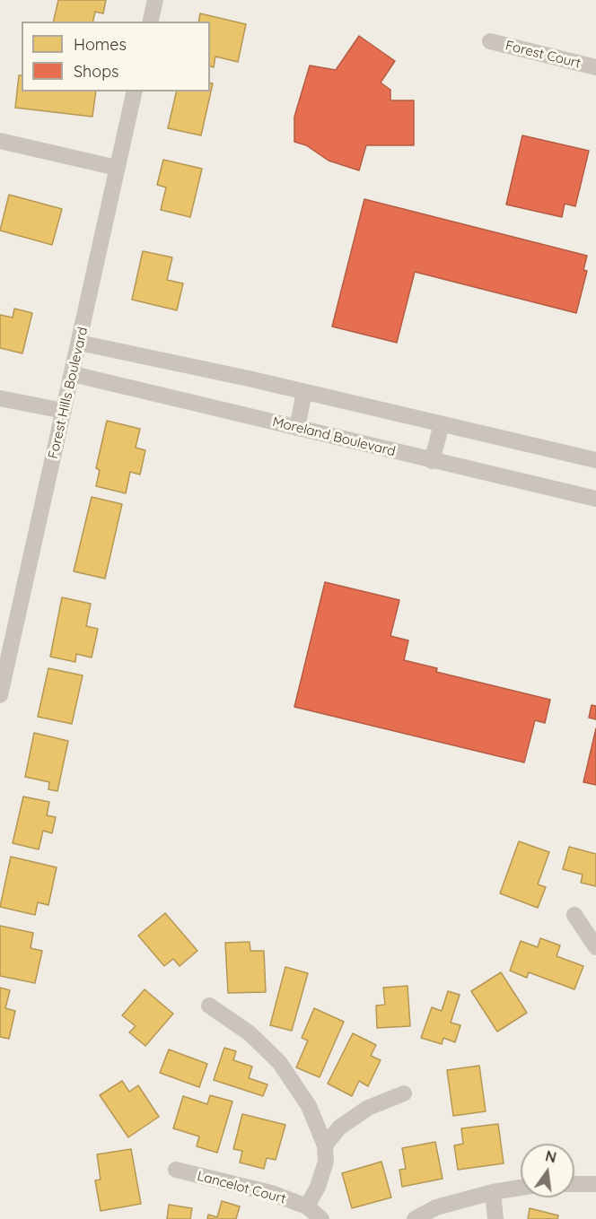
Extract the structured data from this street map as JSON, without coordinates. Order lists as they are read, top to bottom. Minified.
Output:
{"streets":{"street":["Forest Court","Forest Hills Boulevard","Moreland Boulevard","Lancelot Court"]},"crossings":[["Forest Hills Boulevard","Moreland Boulevard"]],"legend":["Homes","Shops"],"north":"top"}
